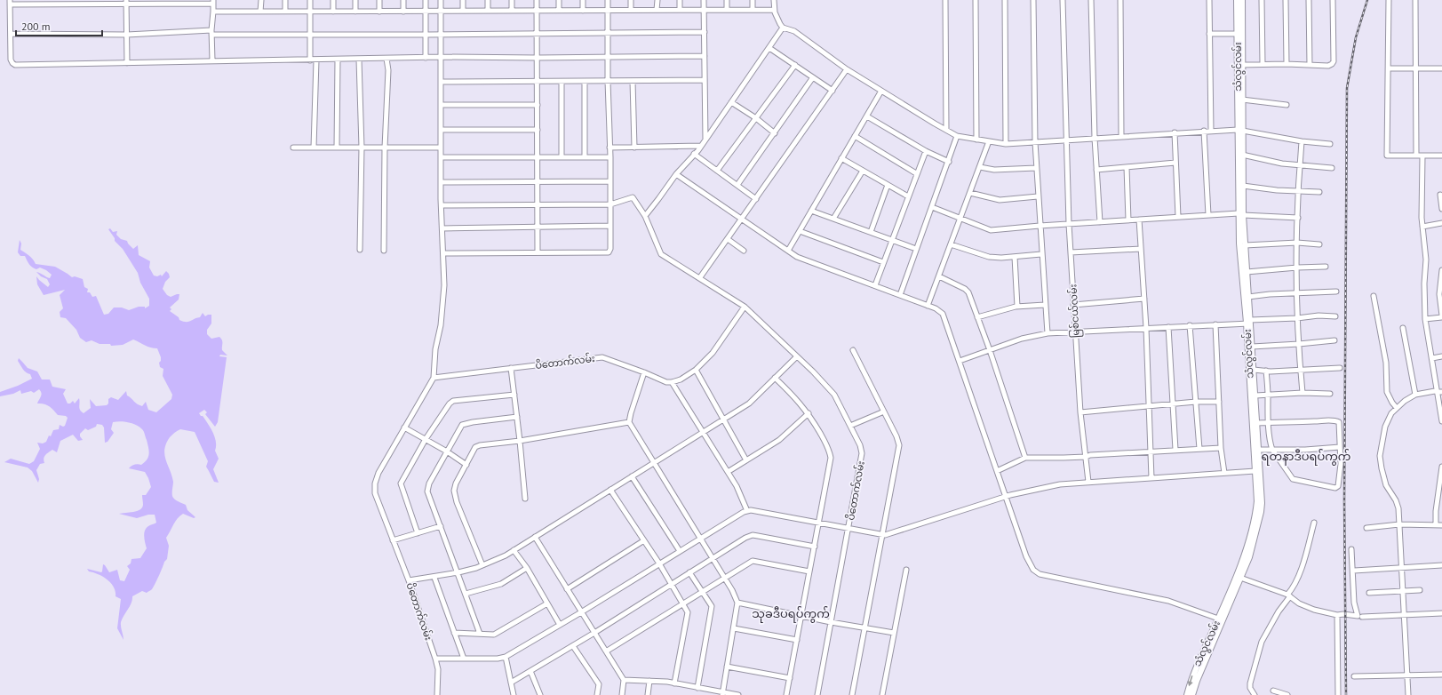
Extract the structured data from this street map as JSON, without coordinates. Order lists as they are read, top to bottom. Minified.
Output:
{"streets":{"main road":["သံလွင်လမ်း"],"street":["မြစ်ငယ်လမ်း","ပိတောက်လမ်း"]},"districts":["ရတနာဒီပရပ်ကွက်","သုခဒီပရပ်ကွက်"],"scale_bar":"200 m"}
